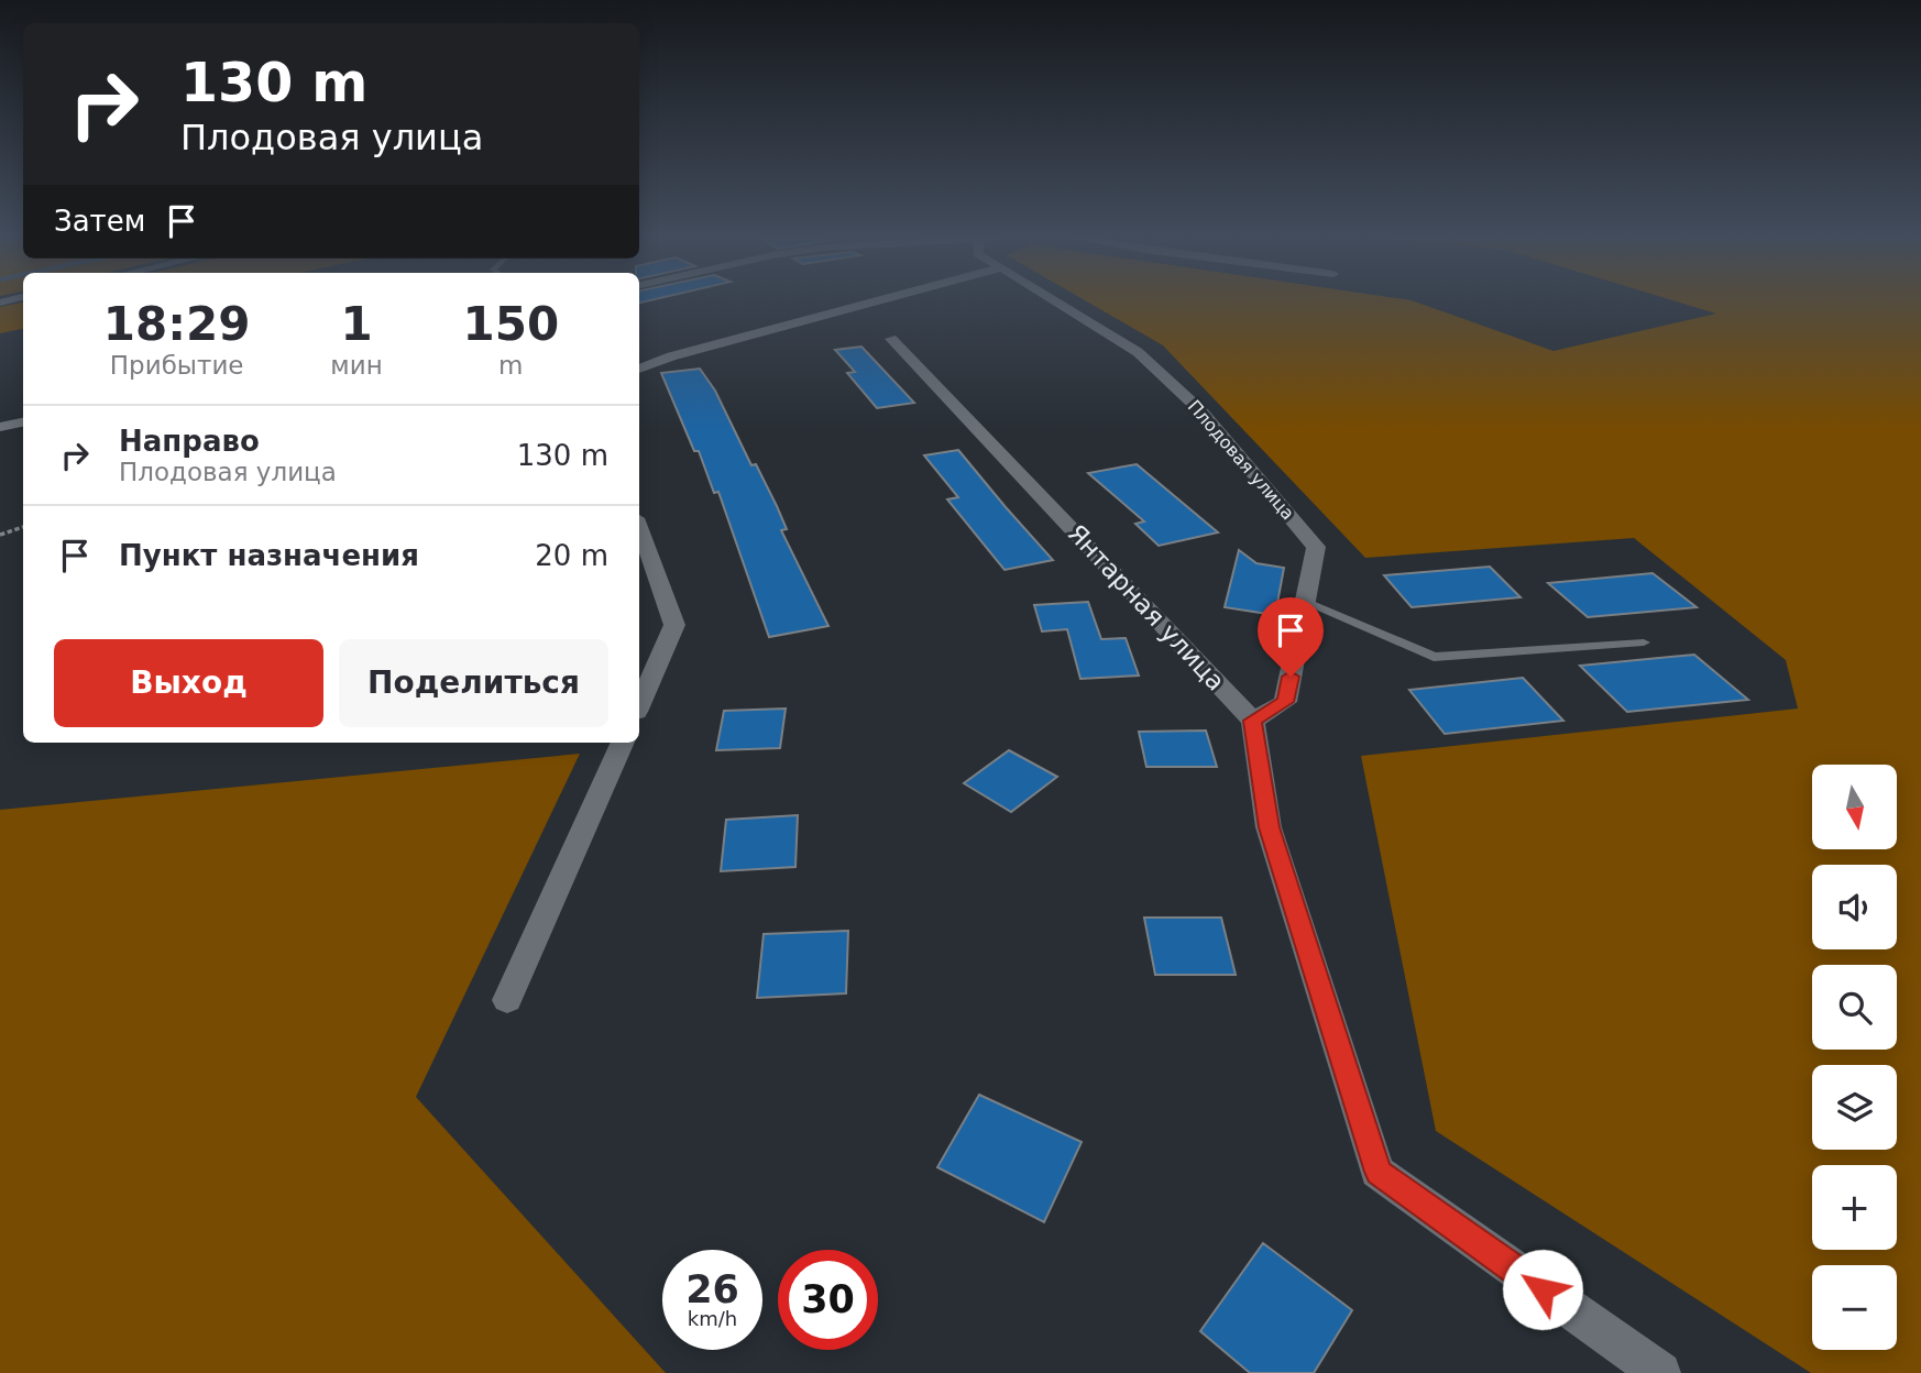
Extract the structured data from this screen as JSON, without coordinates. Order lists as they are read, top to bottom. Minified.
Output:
{"streets":{"street":["Плодовая улица","Янтарная улица"]},"crossings":[["Плодовая улица","Янтарная улица"]],"north":"bottom","page":{"turn":["130 m","Плодовая улица"],"then":"Затем","eta":["18:29","Прибытие","1","мин","150","m"],"list":[{"name":"Направо","note":"Плодовая улица","value":"130 m"},{"name":"Пункт назначения","value":"20 m"}],"buttons":["Выход","Поделиться"],"map_buttons":["+","−"],"speed":"26 km/h","limit":"30"}}
